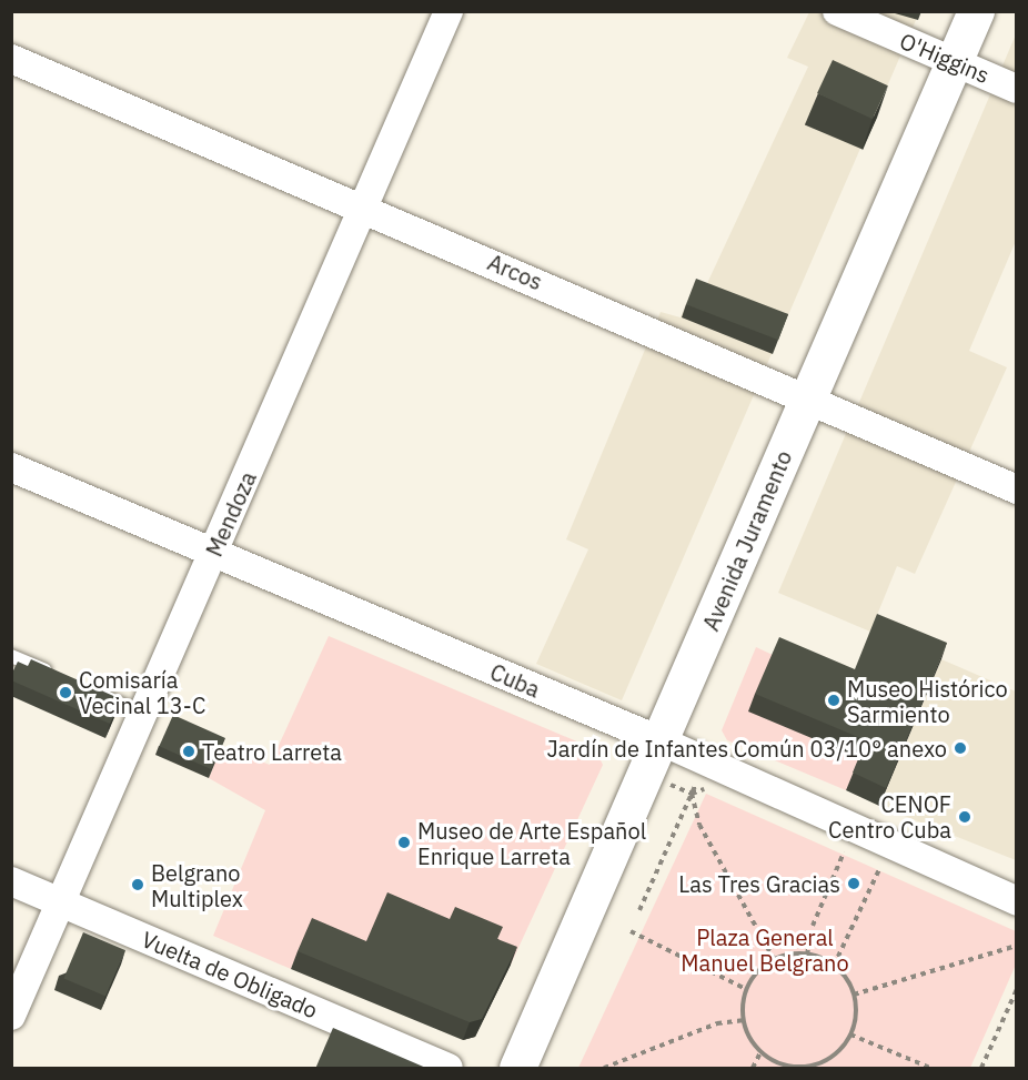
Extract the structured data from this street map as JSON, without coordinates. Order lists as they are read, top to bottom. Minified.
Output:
{"streets":{"main road":["Avenida Juramento"],"street":["O'Higgins","Arcos","Mendoza","Cuba","Vuelta de Obligado"]},"crossings":[["O'Higgins","Avenida Juramento"],["Arcos","Mendoza"],["Arcos","Avenida Juramento"],["Mendoza","Cuba"],["Mendoza","Vuelta de Obligado"],["Avenida Juramento","Cuba"]],"parks":["Plaza General Manuel Belgrano"],"places":["Comisaría Vecinal 13-C","Museo Histórico Sarmiento","Jardín de Infantes Común 03/10° anexo","Teatro Larreta","CENOF Centro Cuba","Museo de Arte Español Enrique Larreta","Las Tres Gracias","Belgrano Multiplex"]}
